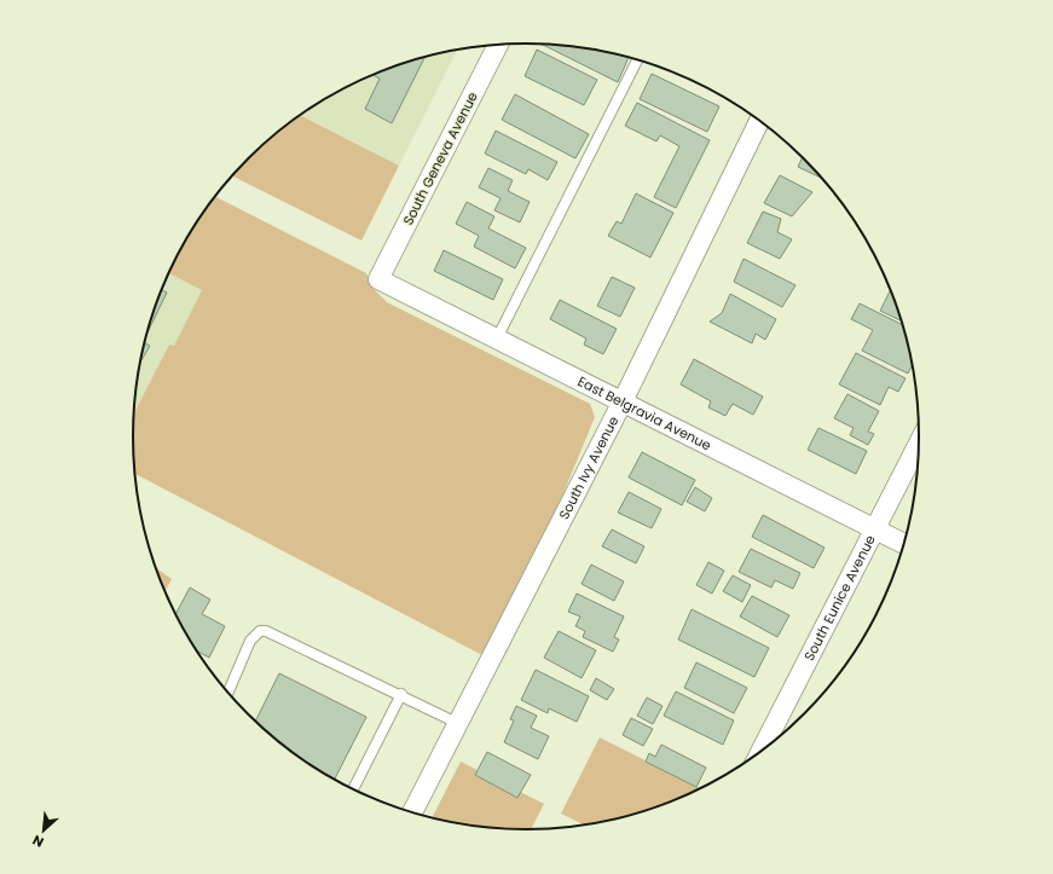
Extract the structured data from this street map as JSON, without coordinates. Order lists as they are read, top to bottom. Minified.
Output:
{"streets":{"street":["South Geneva Avenue","East Belgravia Avenue","South Ivy Avenue","South Eunice Avenue"]},"crossings":[["South Geneva Avenue","East Belgravia Avenue"],["East Belgravia Avenue","South Ivy Avenue"],["East Belgravia Avenue","South Eunice Avenue"]],"north":"bottom left"}
